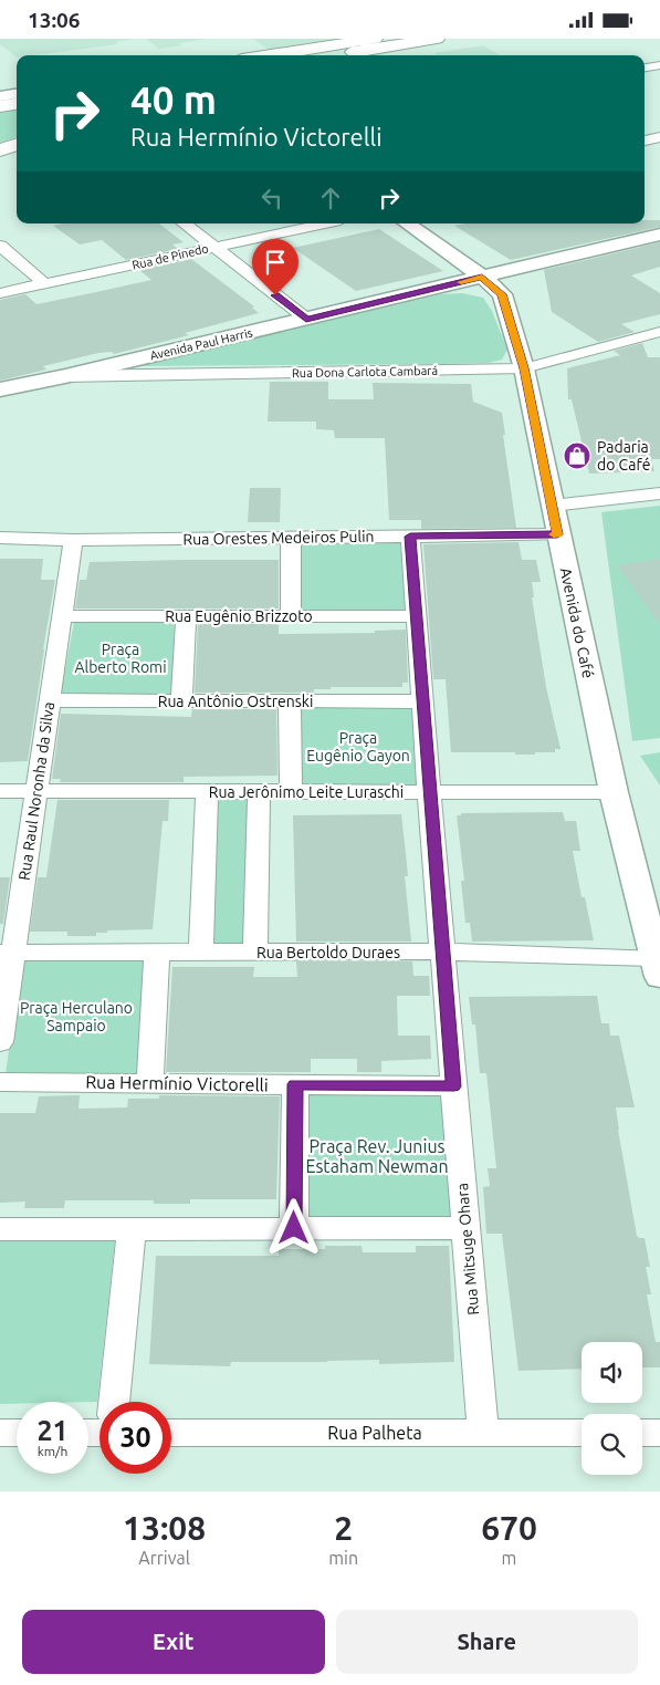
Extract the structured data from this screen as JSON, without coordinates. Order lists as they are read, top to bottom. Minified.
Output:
{"streets":{"street":["Rua de Pinedo","Avenida Paul Harris","Rua Dona Carlota Cambará","Rua Orestes Medeiros Pulin","Rua Eugênio Brizzoto","Avenida do Café","Rua Antônio Ostrenski","Rua Raul Noronha da Silva","Rua Jerônimo Leite Luraschi","Rua Bertoldo Duraes","Rua Hermínio Victorelli","Rua Mitsuge Ohara","Rua Palheta"]},"crossings":[["Avenida Paul Harris","Rua Dona Carlota Cambará"],["Avenida Paul Harris","Avenida do Café"],["Rua Dona Carlota Cambará","Avenida do Café"],["Rua Orestes Medeiros Pulin","Avenida do Café"],["Rua Orestes Medeiros Pulin","Rua Raul Noronha da Silva"],["Rua Orestes Medeiros Pulin","Rua Mitsuge Ohara"],["Rua Eugênio Brizzoto","Rua Raul Noronha da Silva"],["Rua Eugênio Brizzoto","Rua Mitsuge Ohara"],["Avenida do Café","Rua Jerônimo Leite Luraschi"],["Avenida do Café","Rua Bertoldo Duraes"],["Rua Antônio Ostrenski","Rua Raul Noronha da Silva"],["Rua Antônio Ostrenski","Rua Mitsuge Ohara"],["Rua Raul Noronha da Silva","Rua Jerônimo Leite Luraschi"],["Rua Raul Noronha da Silva","Rua Bertoldo Duraes"],["Rua Jerônimo Leite Luraschi","Rua Mitsuge Ohara"],["Rua Bertoldo Duraes","Rua Mitsuge Ohara"],["Rua Hermínio Victorelli","Rua Mitsuge Ohara"],["Rua Mitsuge Ohara","Rua Palheta"]],"parks":["Praça Alberto Romi","Praça Eugênio Gayon","Praça Herculano Sampaio","Praça Rev. Junius Estaham Newman"],"places":{"shop":["Padaria do Café"]},"page":{"status":"13:06","turn":["40 m","Rua Hermínio Victorelli"],"speed":"21 km/h","limit":"30","eta":["13:08","Arrival","2","min","670","m"],"buttons":["Exit","Share"]}}
